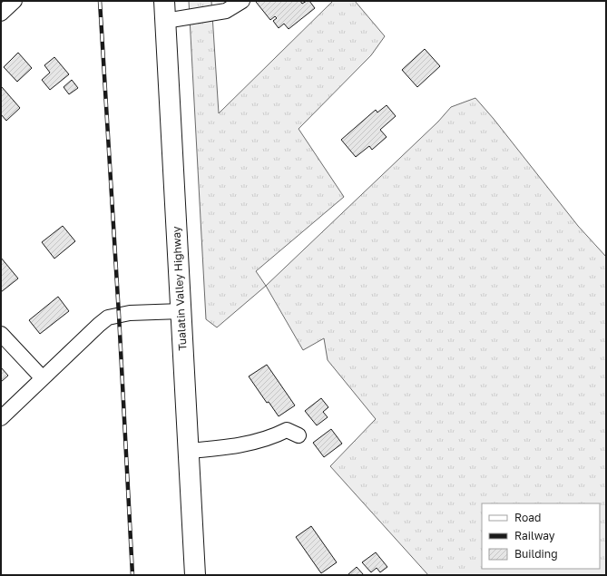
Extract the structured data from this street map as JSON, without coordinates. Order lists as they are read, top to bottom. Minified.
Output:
{"streets":{"highway":["Tualatin Valley Highway"]},"legend":["Road","Railway","Building"]}
